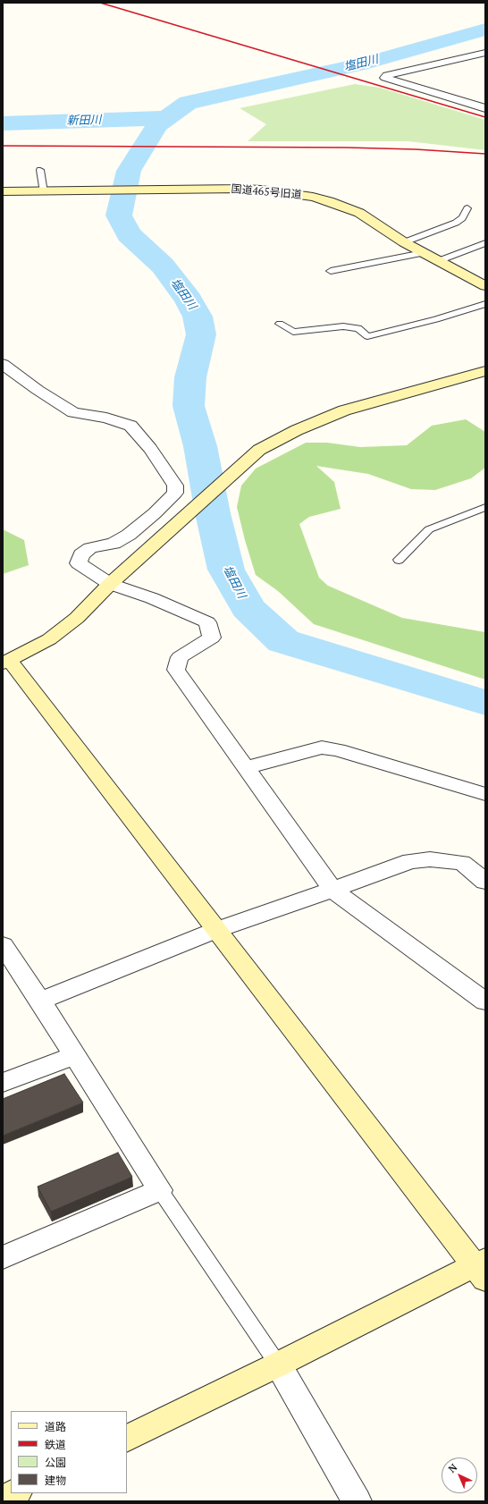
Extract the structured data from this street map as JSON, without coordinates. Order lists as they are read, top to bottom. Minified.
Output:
{"streets":{"street":["国道465号旧道"]},"water":["塩田川","新田川"],"legend":["道路","鉄道","公園","建物"],"north":"top left"}
